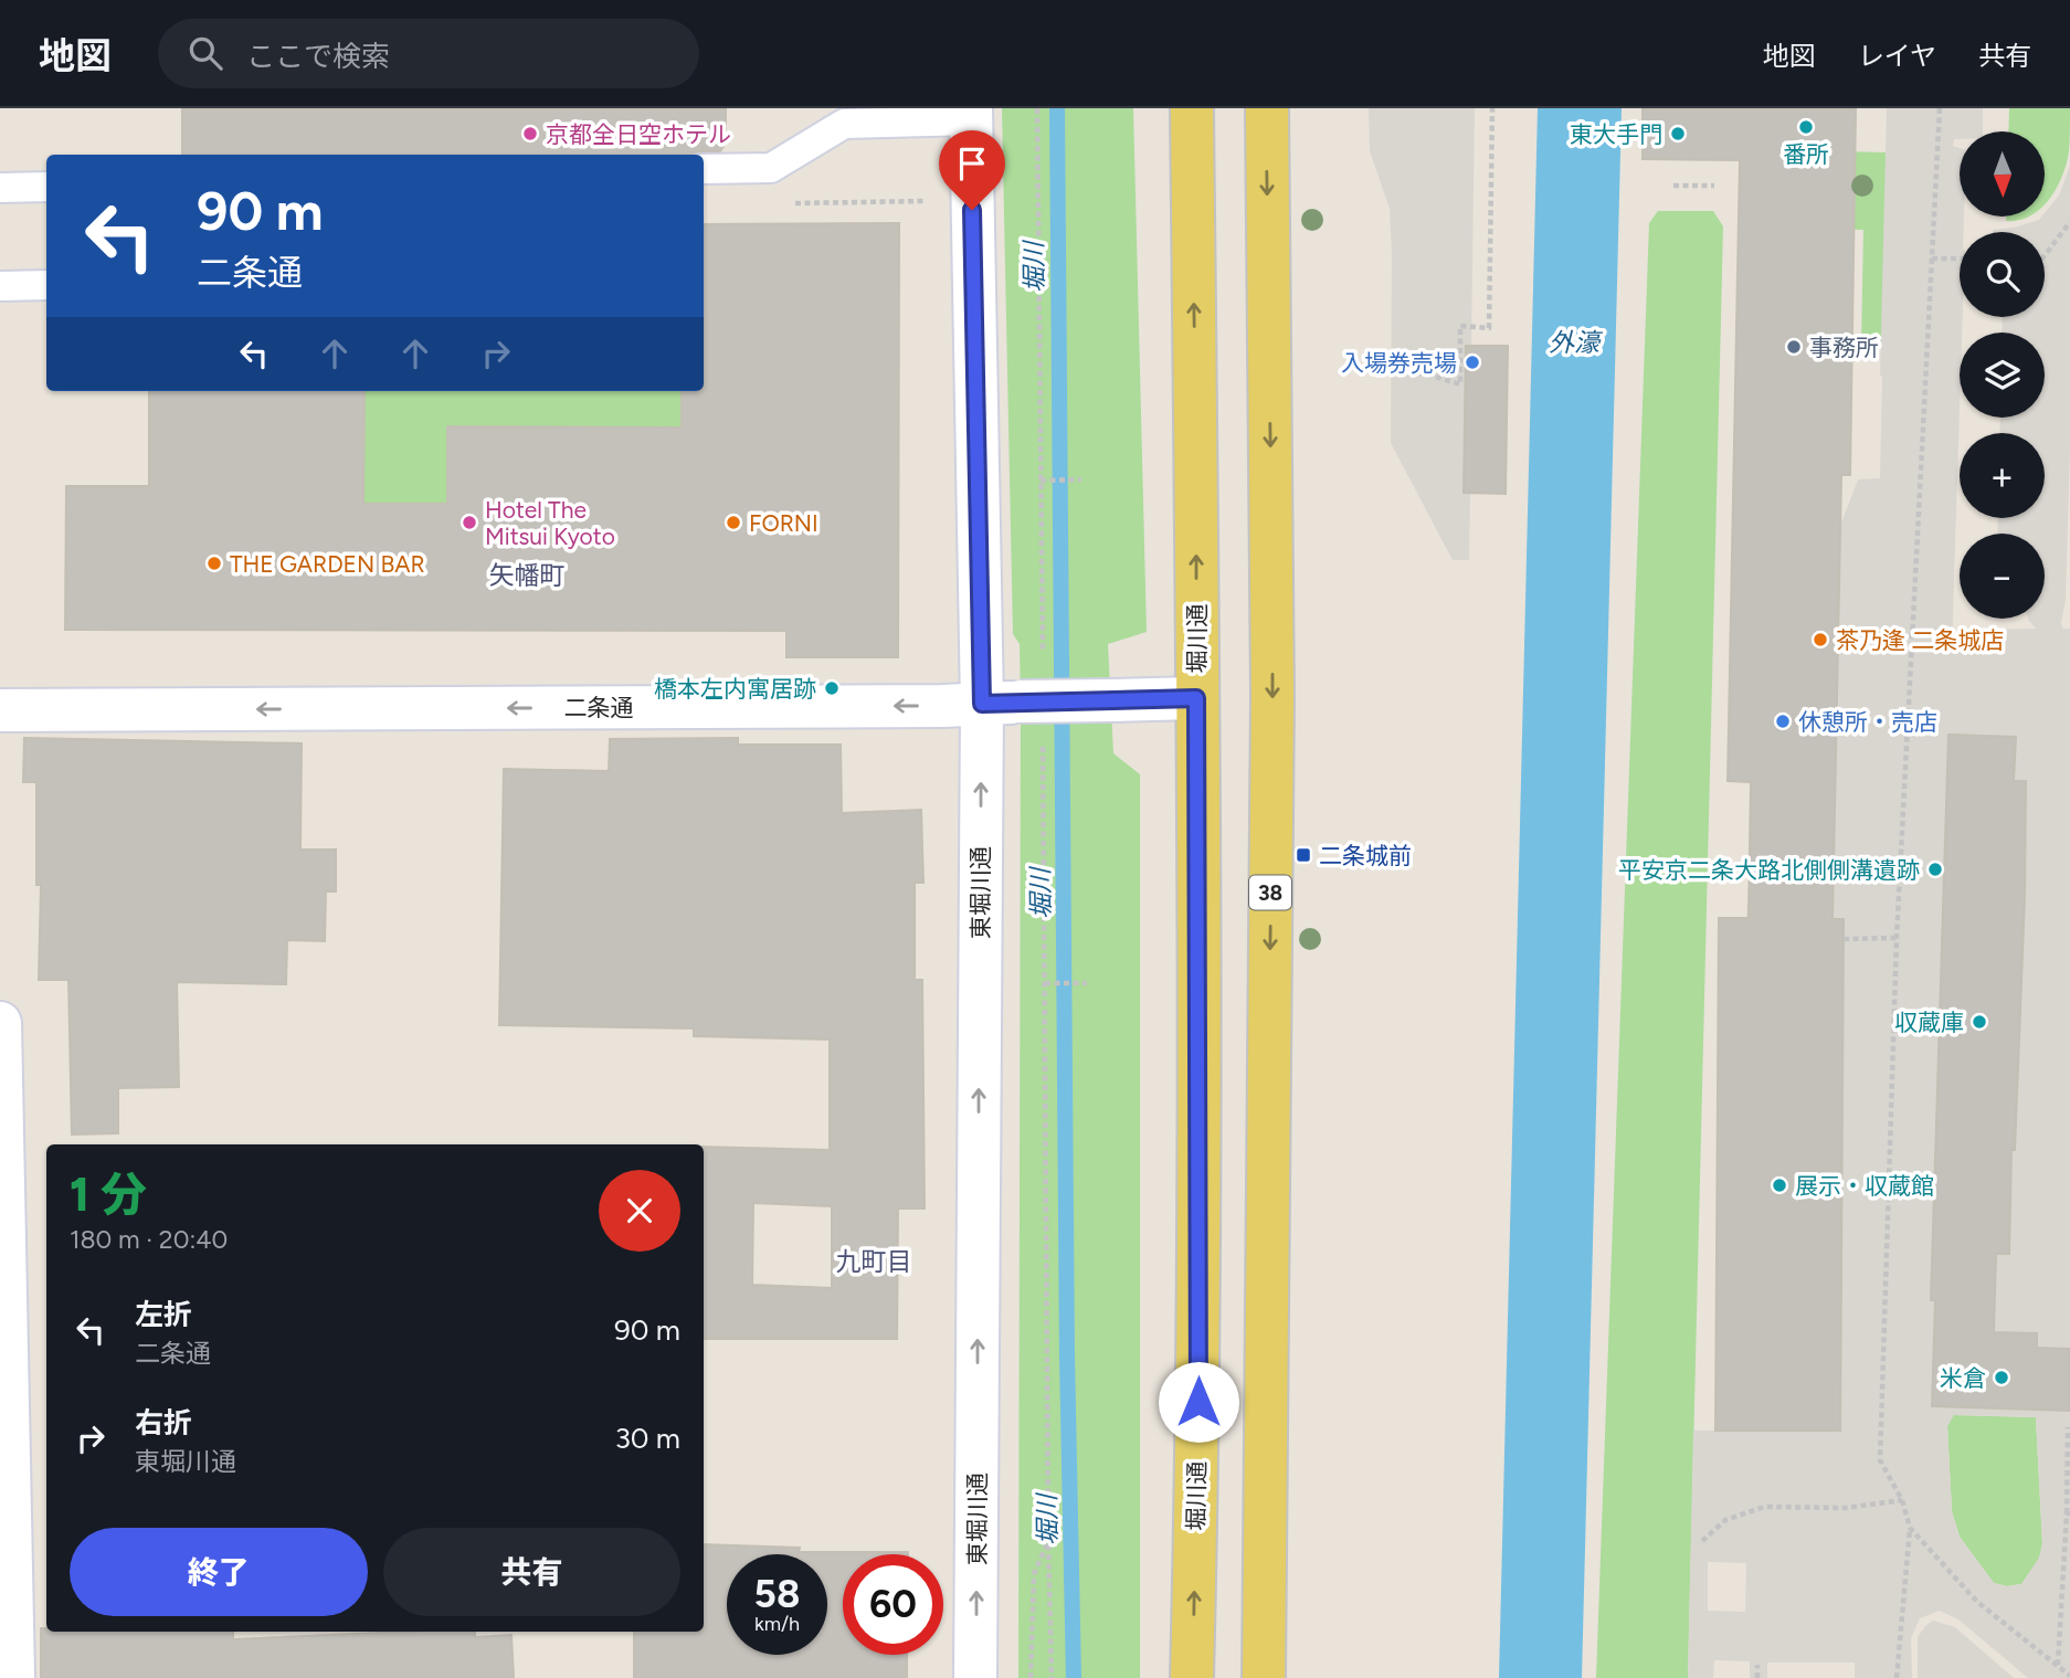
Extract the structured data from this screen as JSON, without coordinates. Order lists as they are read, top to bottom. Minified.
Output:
{"streets":{"main road":["堀川通","38"],"street":["二条通","東堀川通"]},"crossings":[["堀川通","二条通"],["二条通","東堀川通"]],"one_way":["二条通","東堀川通"],"districts":["矢幡町","九町目"],"water":["堀川","外濠"],"places":{"other":["番所","京都全日空ホテル","東大手門","事務所","入場券売場","Hotel The Mitsui Kyoto","FORNI","THE GARDEN BAR","茶乃逢 二条城店","橋本左内寓居跡","休憩所・売店","平安京二条大路北側側溝遺跡","収蔵庫","展示・収蔵館","米倉"],"transit":["二条城前"]},"north":"bottom","page":{"header":"地図","search":"ここで検索","nav":["地図","レイヤ","共有"],"map_buttons":["+","−"],"turn":["90 m","二条通"],"heading":["1 分","180 m · 20:40"],"list":[{"name":"左折","note":"二条通","value":"90 m"},{"name":"右折","note":"東堀川通","value":"30 m"}],"buttons":["終了","共有"],"speed":"58 km/h","limit":"60"}}
